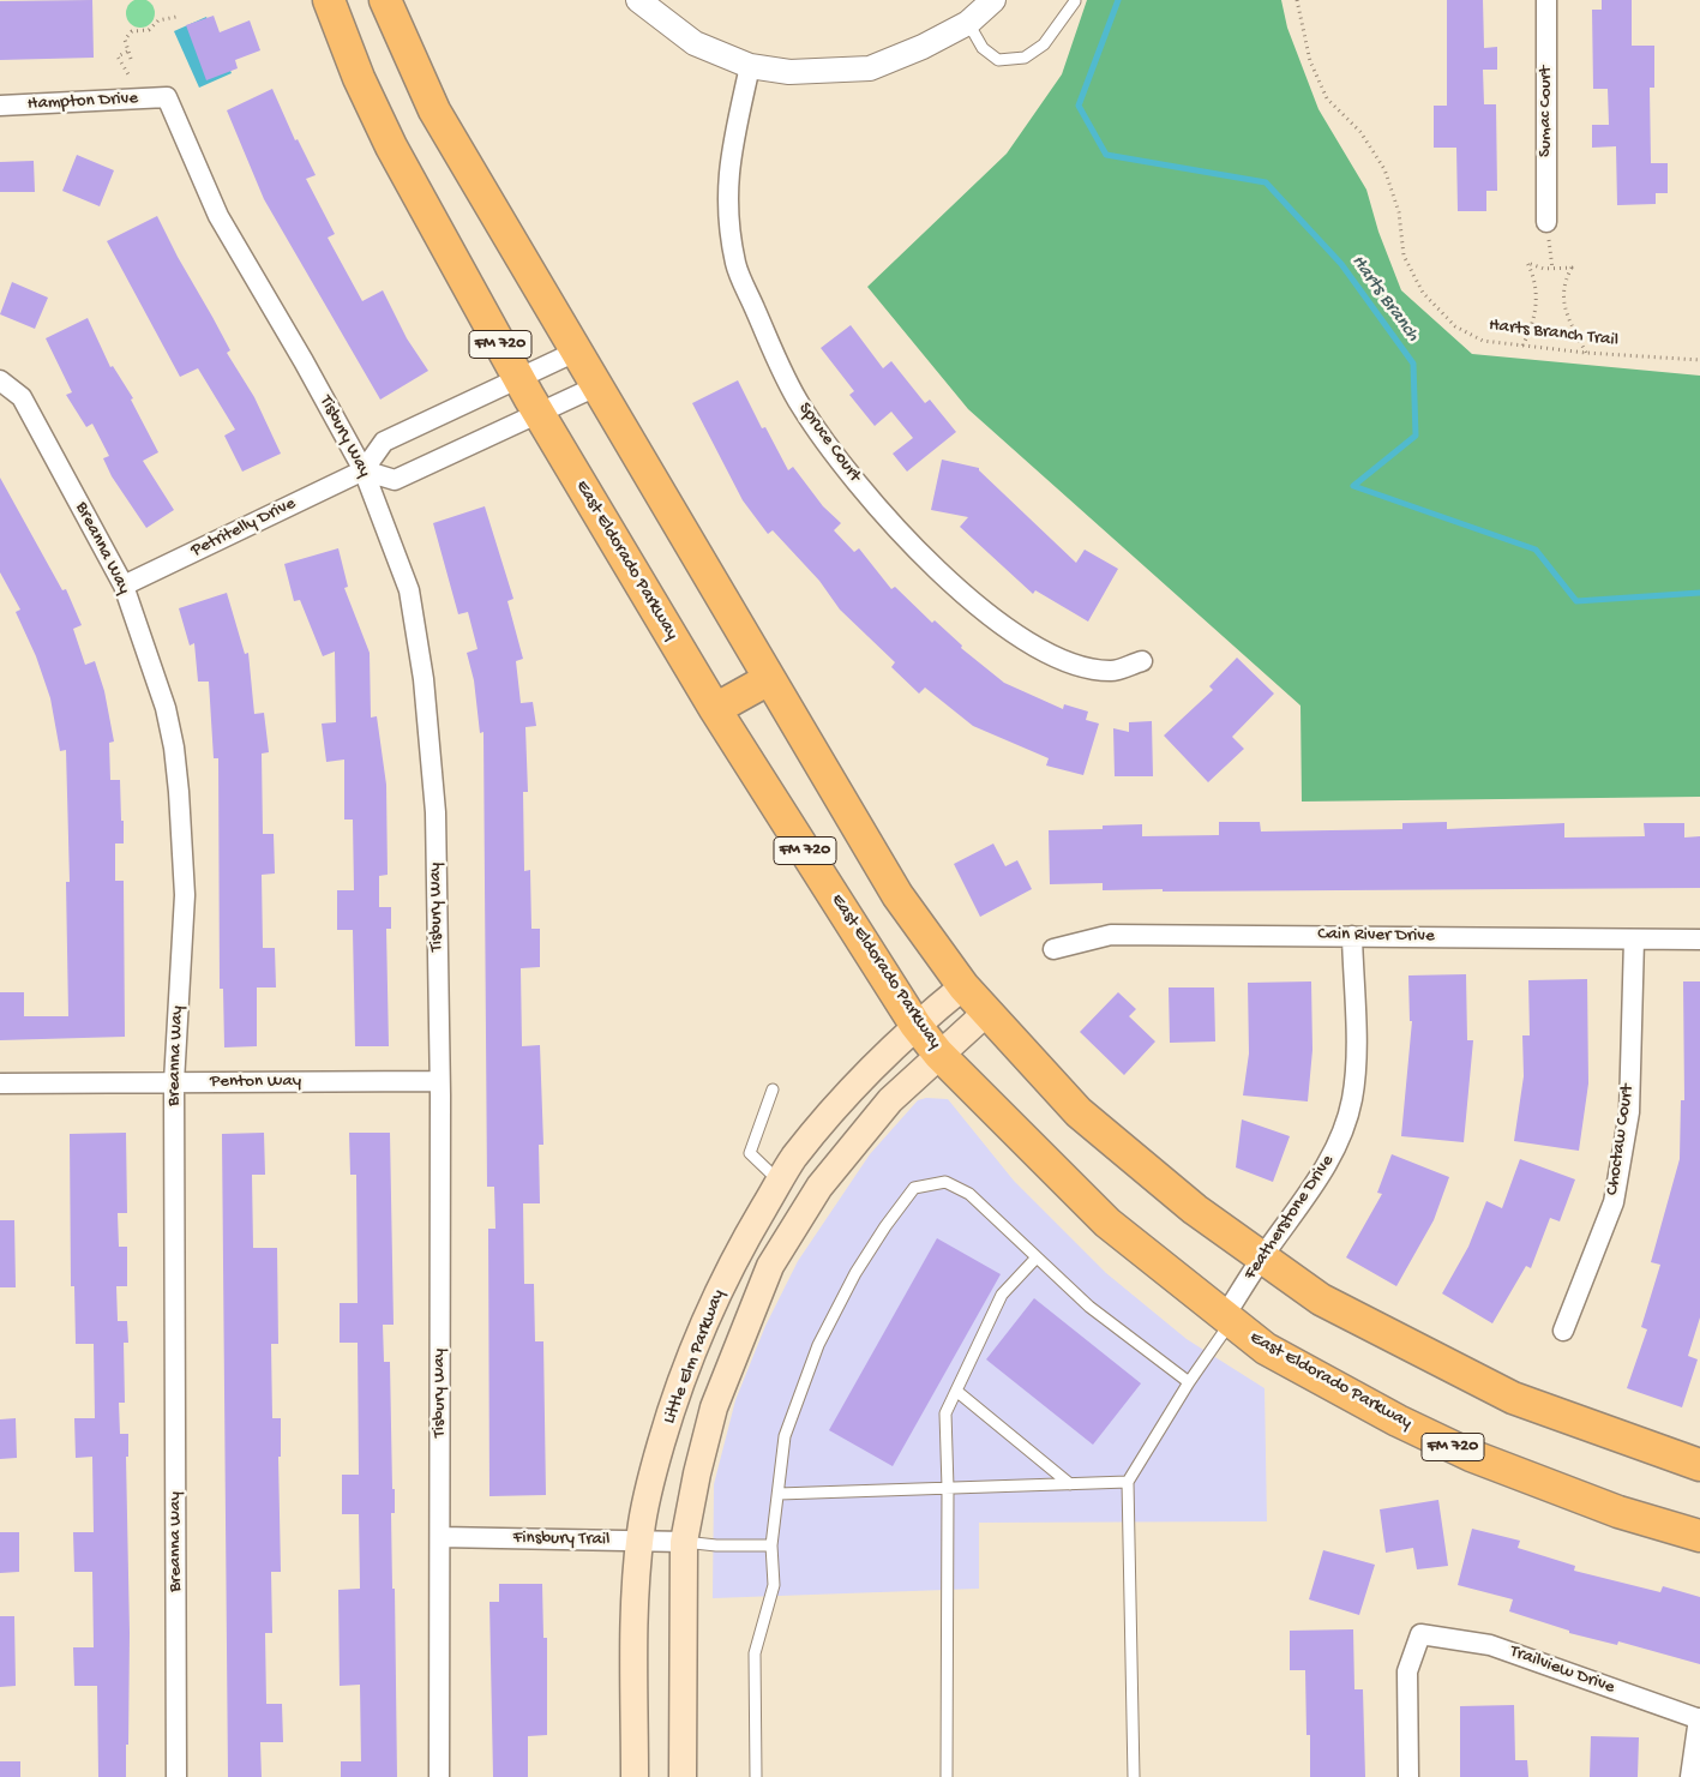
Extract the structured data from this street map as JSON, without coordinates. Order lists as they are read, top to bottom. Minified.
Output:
{"streets":{"main road":["FM 720","East Eldorado Parkway","Little Elm Parkway"],"street":["Hampton Drive","Sumac Court","Tisbury Way","Spruce Court","Petritelly Drive","Breanna Way","Cain River Drive","Penton Way","Choctaw Court","Featherstone Drive","Finsbury Trail","Trailview Drive"],"path":["Harts Branch Trail"]},"crossings":[["Hampton Drive","Tisbury Way"],["FM 720","Petritelly Drive"],["FM 720","Little Elm Parkway"],["Tisbury Way","Petritelly Drive"],["Tisbury Way","Penton Way"],["Tisbury Way","Finsbury Trail"],["Petritelly Drive","Breanna Way"],["Petritelly Drive","East Eldorado Parkway"],["Breanna Way","Penton Way"],["East Eldorado Parkway","Featherstone Drive"],["East Eldorado Parkway","Little Elm Parkway"],["Cain River Drive","Choctaw Court"],["Cain River Drive","Featherstone Drive"],["Little Elm Parkway","Finsbury Trail"]],"water":["Harts Branch"]}
